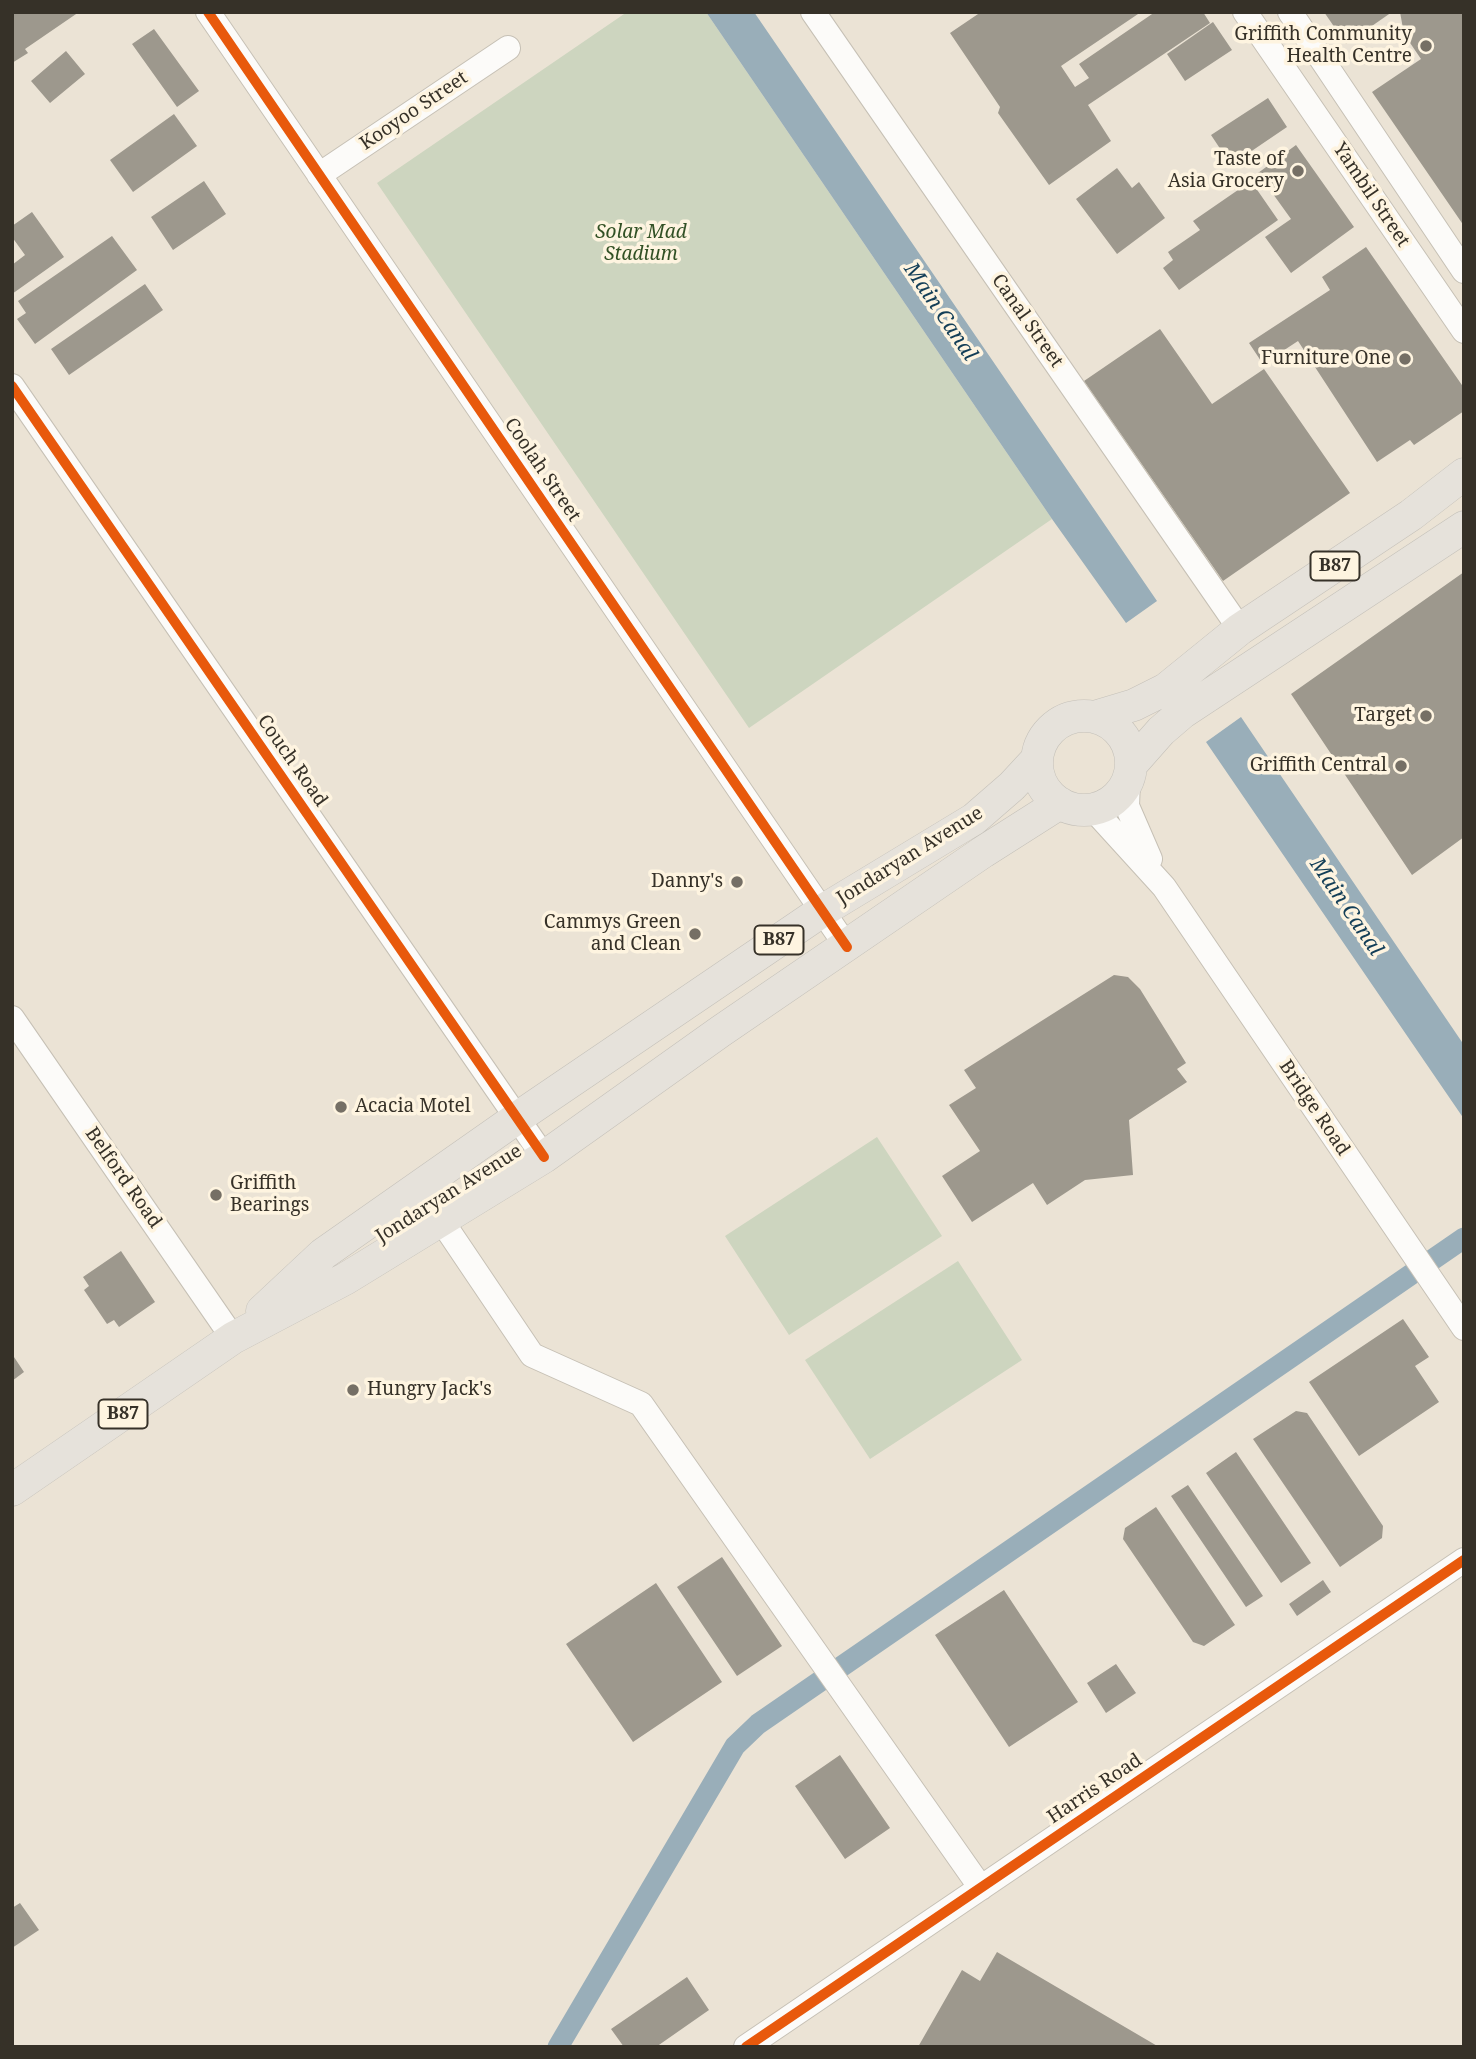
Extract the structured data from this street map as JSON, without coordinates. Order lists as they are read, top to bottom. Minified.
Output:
{"streets":{"main road":["B87","Jondaryan Avenue"],"street":["Kooyoo Street","Yambil Street","Canal Street","Coolah Street","Couch Road","Bridge Road","Belford Road","Harris Road"]},"crossings":[["Kooyoo Street","Coolah Street"],["Canal Street","B87"],["Coolah Street","Jondaryan Avenue"],["B87","Jondaryan Avenue"],["B87","Bridge Road"],["Couch Road","Jondaryan Avenue"],["Jondaryan Avenue","Bridge Road"],["Jondaryan Avenue","Belford Road"]],"water":["Main Canal"],"parks":["Solar Mad Stadium"],"places":["Griffith Community Health Centre","Taste of Asia Grocery","Furniture One","Target","Griffith Central","Danny's","Cammys Green and Clean","Acacia Motel","Griffith Bearings","Hungry Jack's"]}
